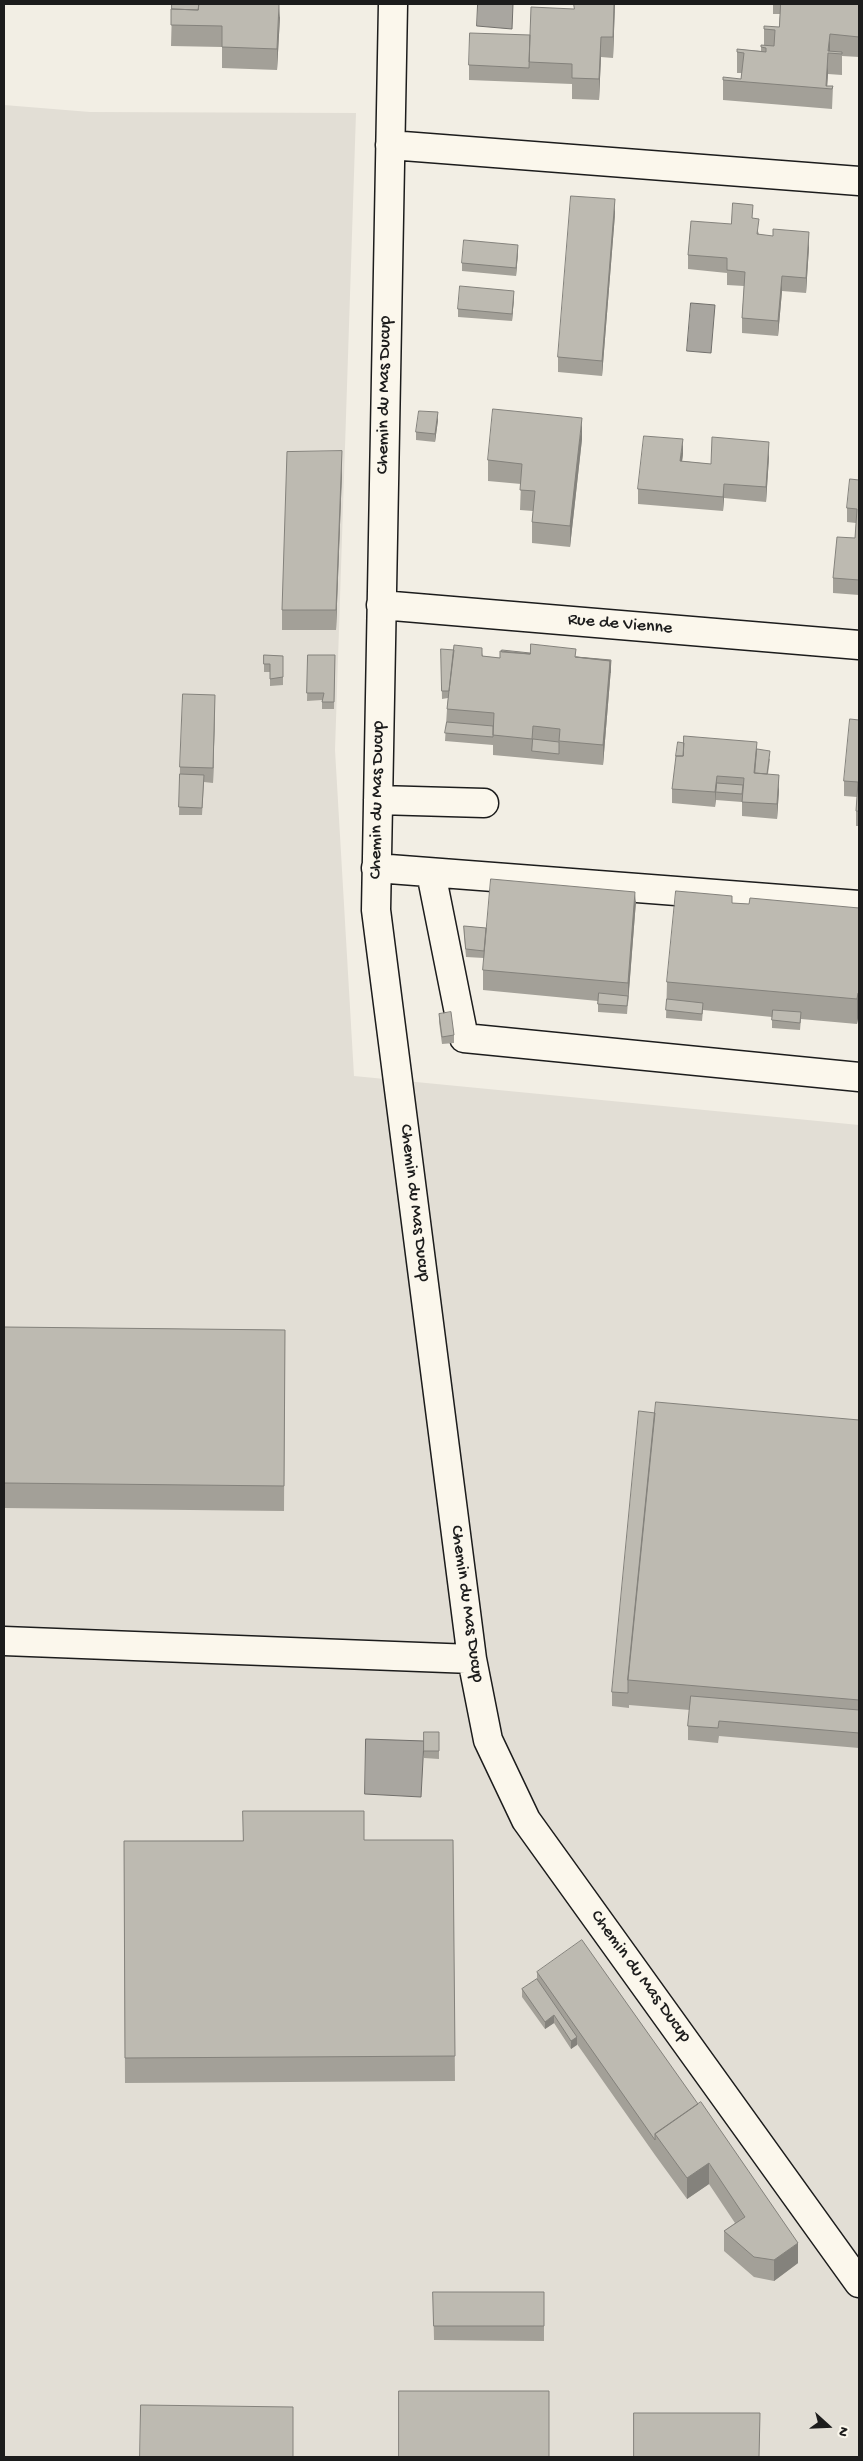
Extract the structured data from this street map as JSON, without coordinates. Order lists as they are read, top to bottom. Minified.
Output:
{"streets":{"street":["Chemin du Mas Ducup","Rue de Vienne"]},"crossings":[["Chemin du Mas Ducup","Rue de Vienne"]],"north":"right"}
